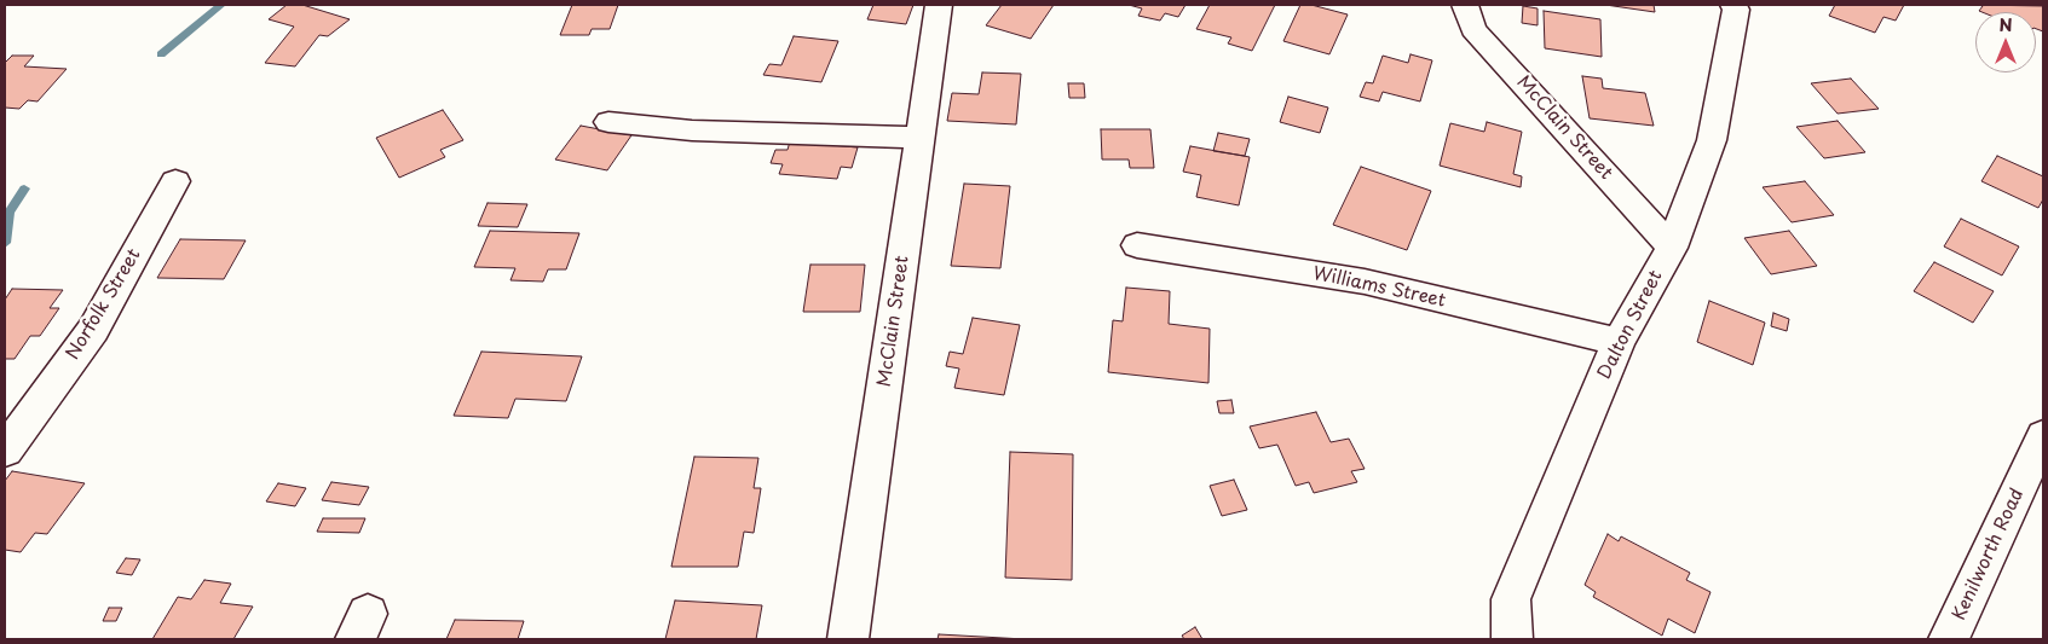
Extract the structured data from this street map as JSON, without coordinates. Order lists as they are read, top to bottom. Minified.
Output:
{"streets":{"street":["McClain Street","Williams Street","Norfolk Street","Dalton Street","Kenilworth Road"]},"crossings":[["McClain Street","Dalton Street"],["Williams Street","Dalton Street"]],"north":"top"}
